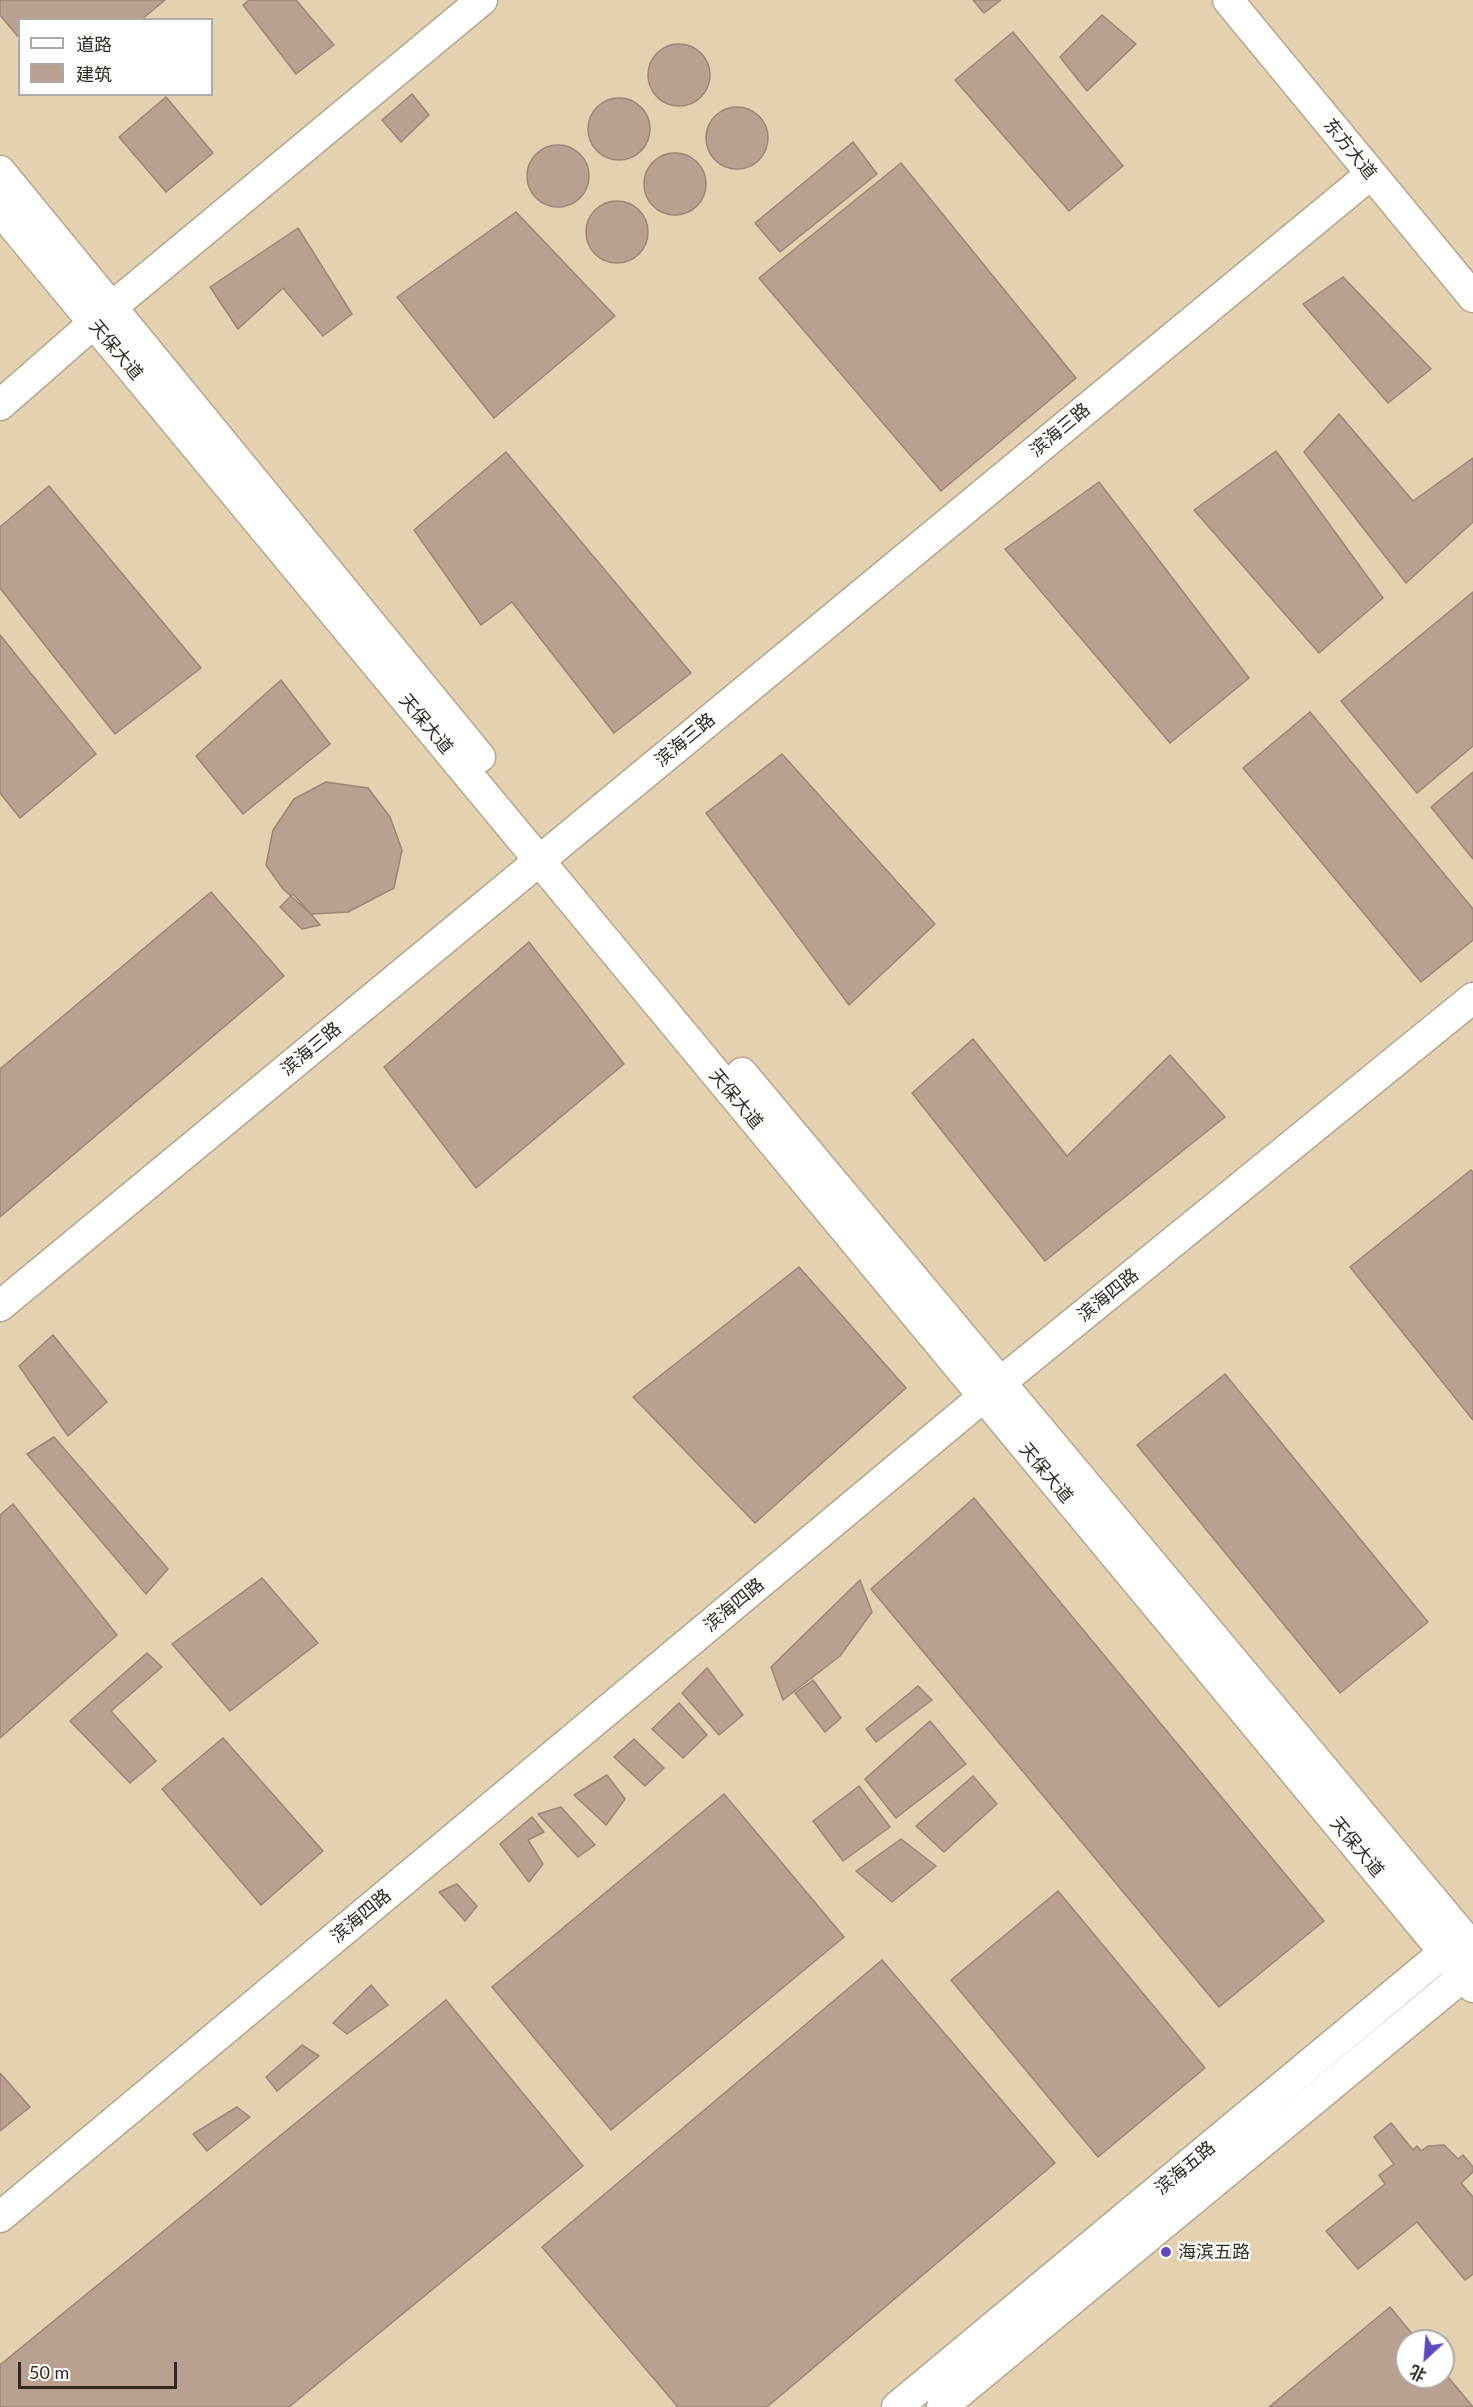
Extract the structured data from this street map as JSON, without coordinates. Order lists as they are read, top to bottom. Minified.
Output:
{"streets":{"street":["东方大道","天保大道","滨海三路","滨海四路","滨海五路"]},"crossings":[["东方大道","滨海三路"],["天保大道","滨海三路"],["天保大道","滨海四路"],["天保大道","滨海五路"]],"places":["海滨五路"],"legend":["道路","建筑"],"scale_bar":"50 m","north":"bottom left"}
